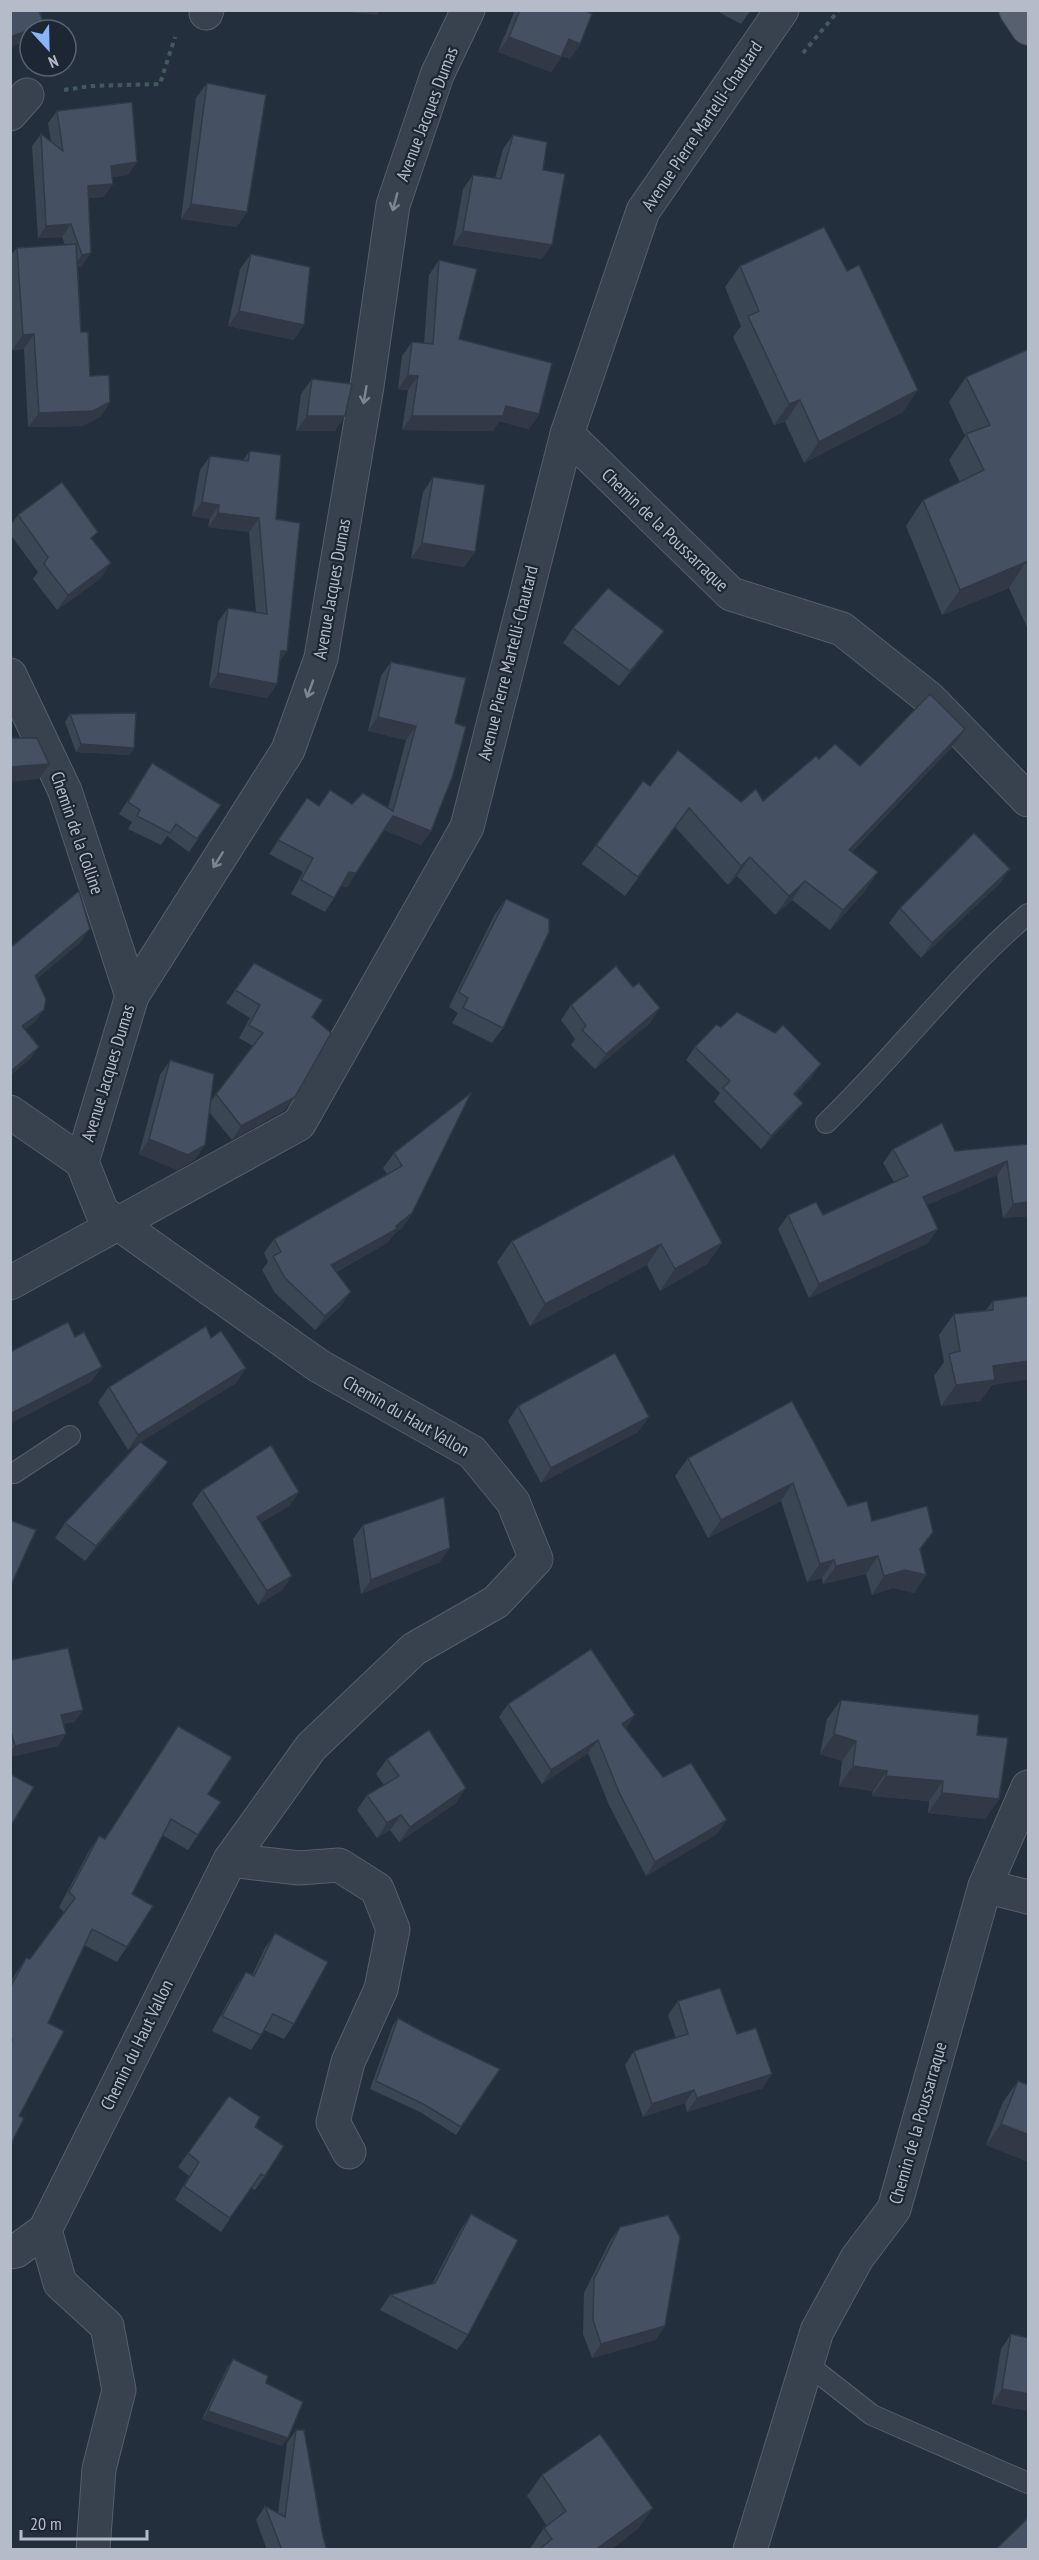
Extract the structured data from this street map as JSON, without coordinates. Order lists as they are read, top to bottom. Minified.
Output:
{"streets":{"street":["Avenue Jacques Dumas","Avenue Pierre Martelli-Chautard","Chemin de la Poussarraque","Chemin de la Colline","Chemin du Haut Vallon"]},"crossings":[["Avenue Jacques Dumas","Avenue Pierre Martelli-Chautard"],["Avenue Jacques Dumas","Chemin de la Colline"],["Avenue Jacques Dumas","Chemin du Haut Vallon"],["Avenue Pierre Martelli-Chautard","Chemin de la Poussarraque"],["Avenue Pierre Martelli-Chautard","Chemin du Haut Vallon"]],"one_way":["Avenue Jacques Dumas"],"scale_bar":"20 m","north":"bottom"}
